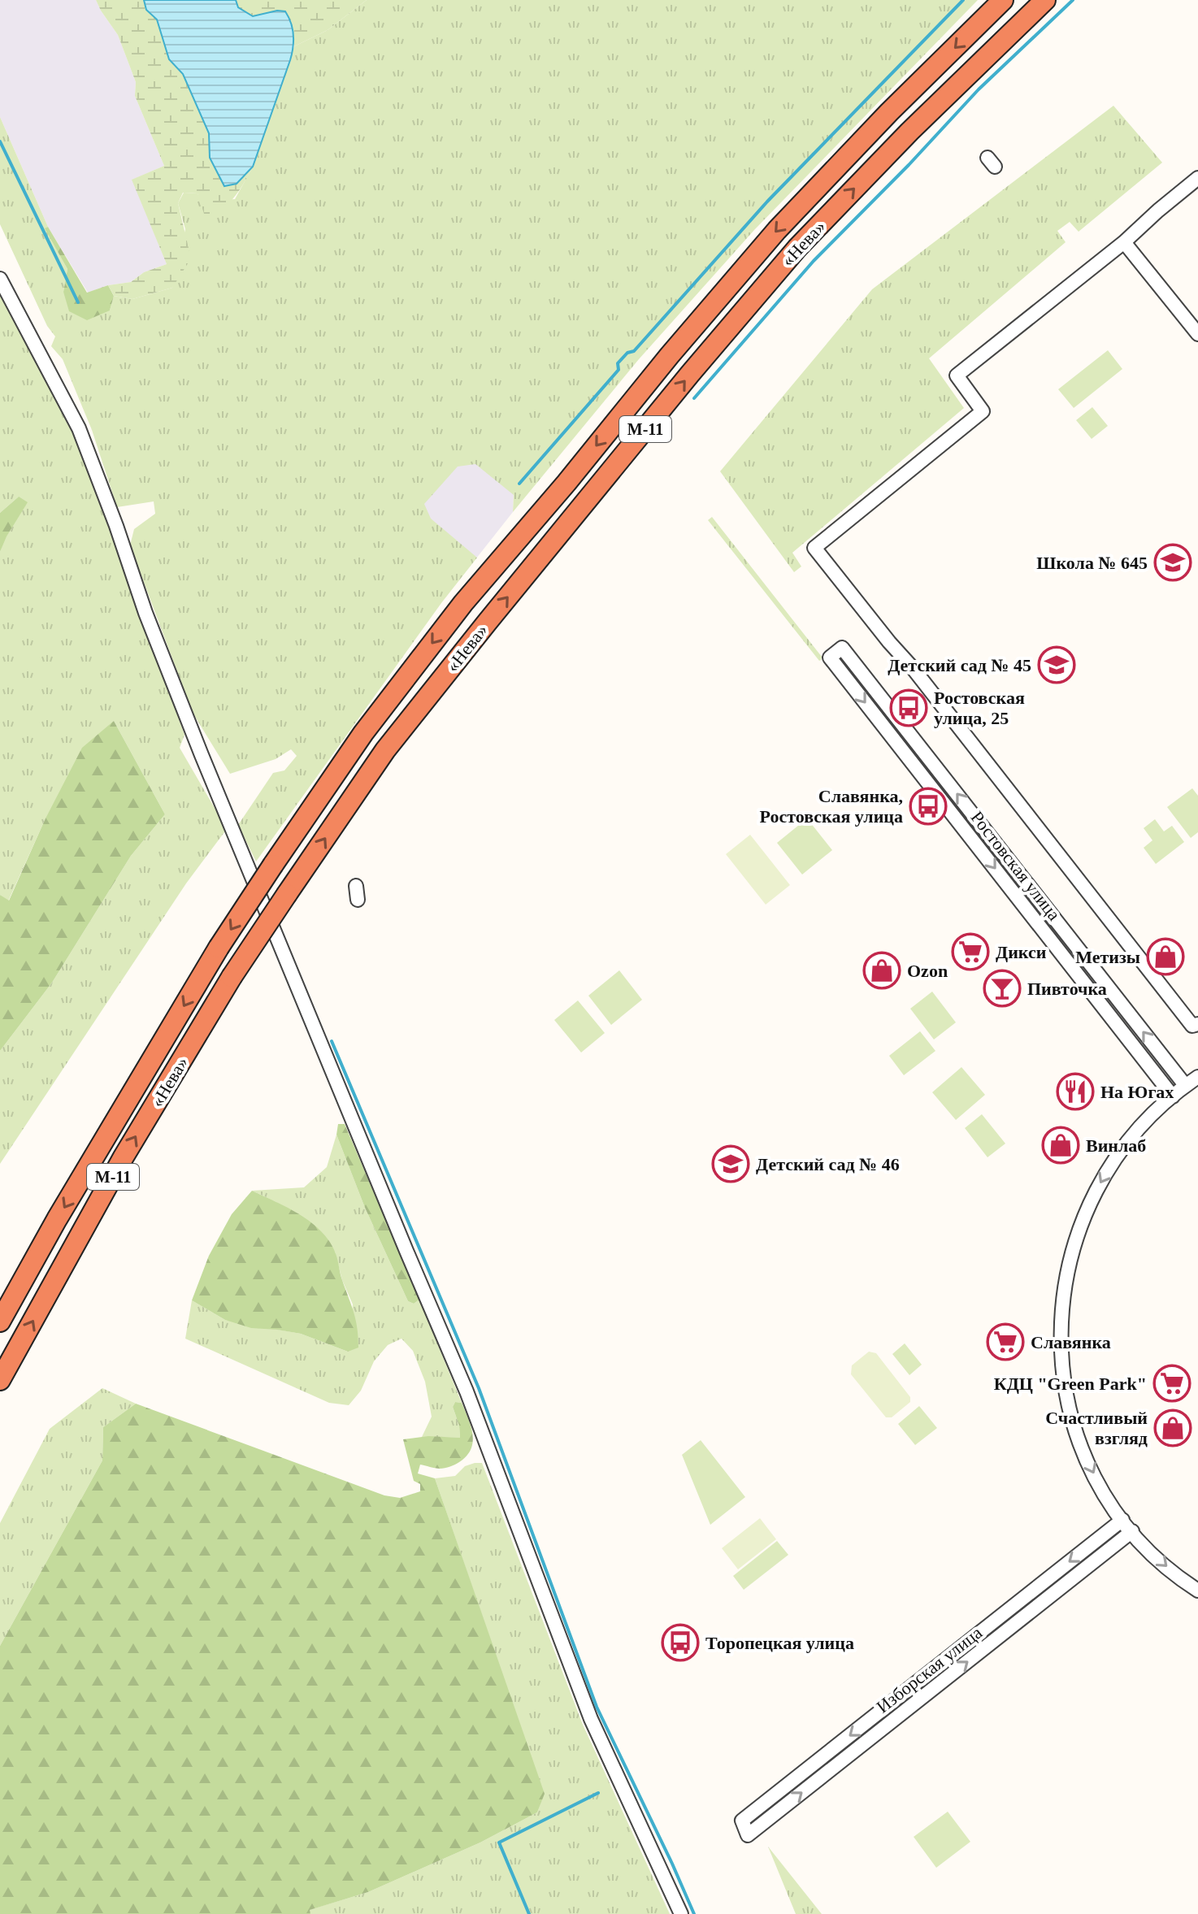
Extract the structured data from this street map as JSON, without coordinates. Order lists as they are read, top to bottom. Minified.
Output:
{"streets":{"highway":["«Нева»","М-11"],"street":["Ростовская улица","Изборская улица"]},"places":{"school or university":["Школа № 645","Детский сад № 45","Детский сад № 46"],"bus stop":["Ростовская улица, 25","Славянка, Ростовская улица","Торопецкая улица"],"supermarket":["Дикси","Славянка","КДЦ \"Green Park\""],"shop":["Метизы","Ozon","Винлаб","Счастливый взгляд"],"bar":["Пивточка"],"restaurant":["На Югах"]}}
